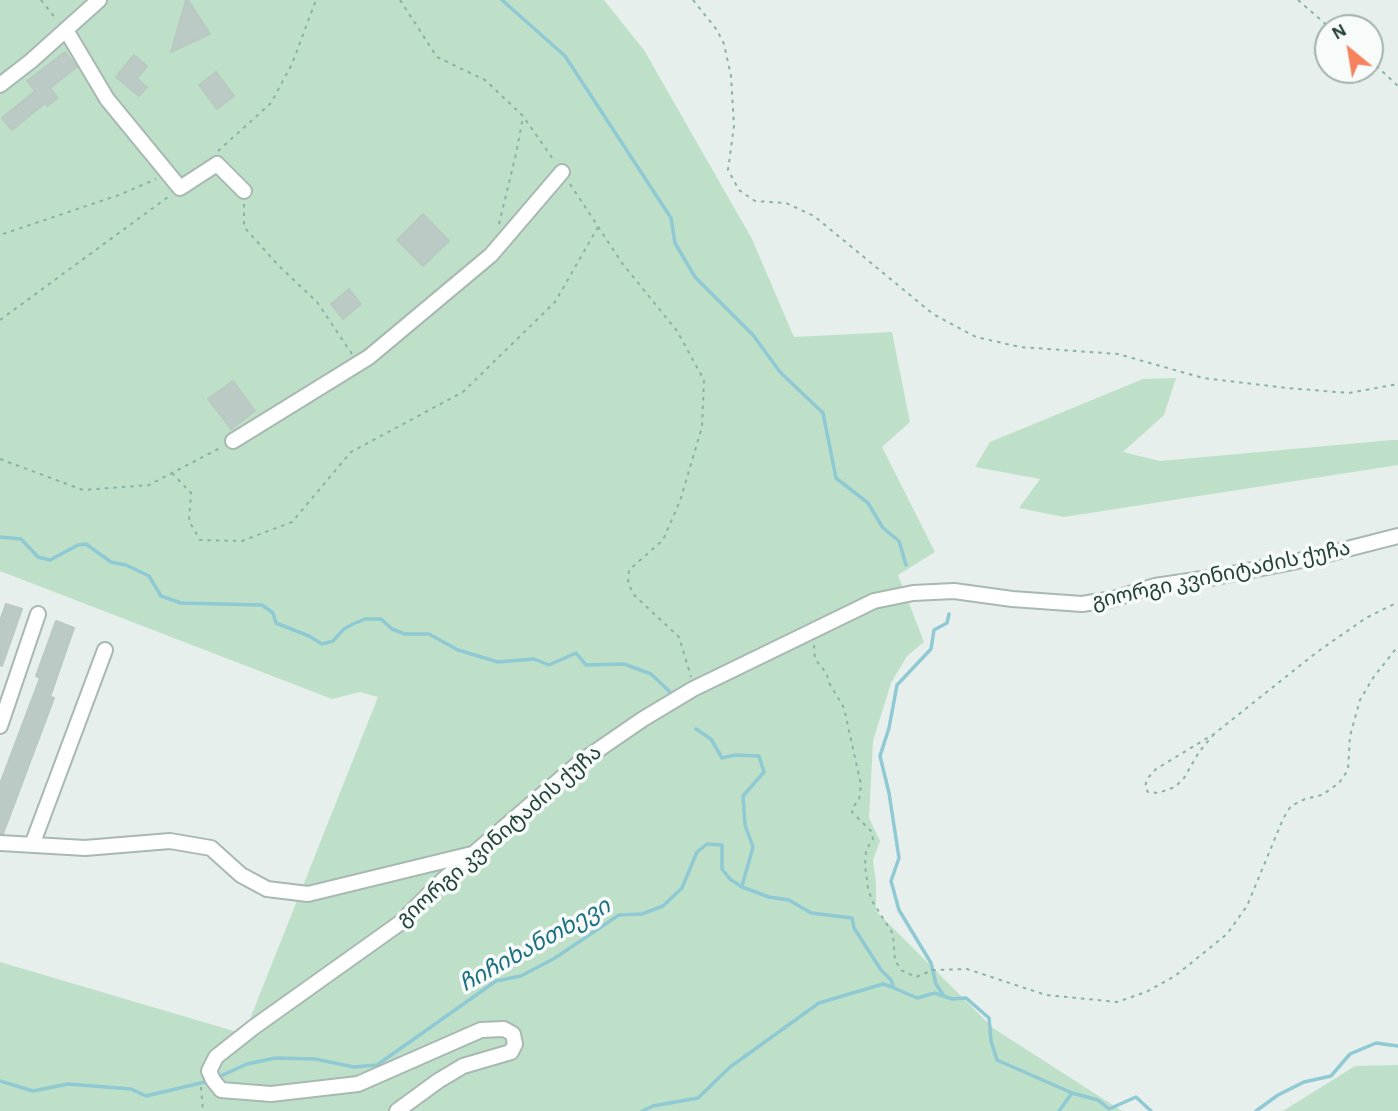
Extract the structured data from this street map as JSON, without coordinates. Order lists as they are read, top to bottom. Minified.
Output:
{"streets":{"street":["გიორგი კვინიტაძის ქუჩა"]},"water":["ჩიჩიხანთხევი"],"north":"top left"}
